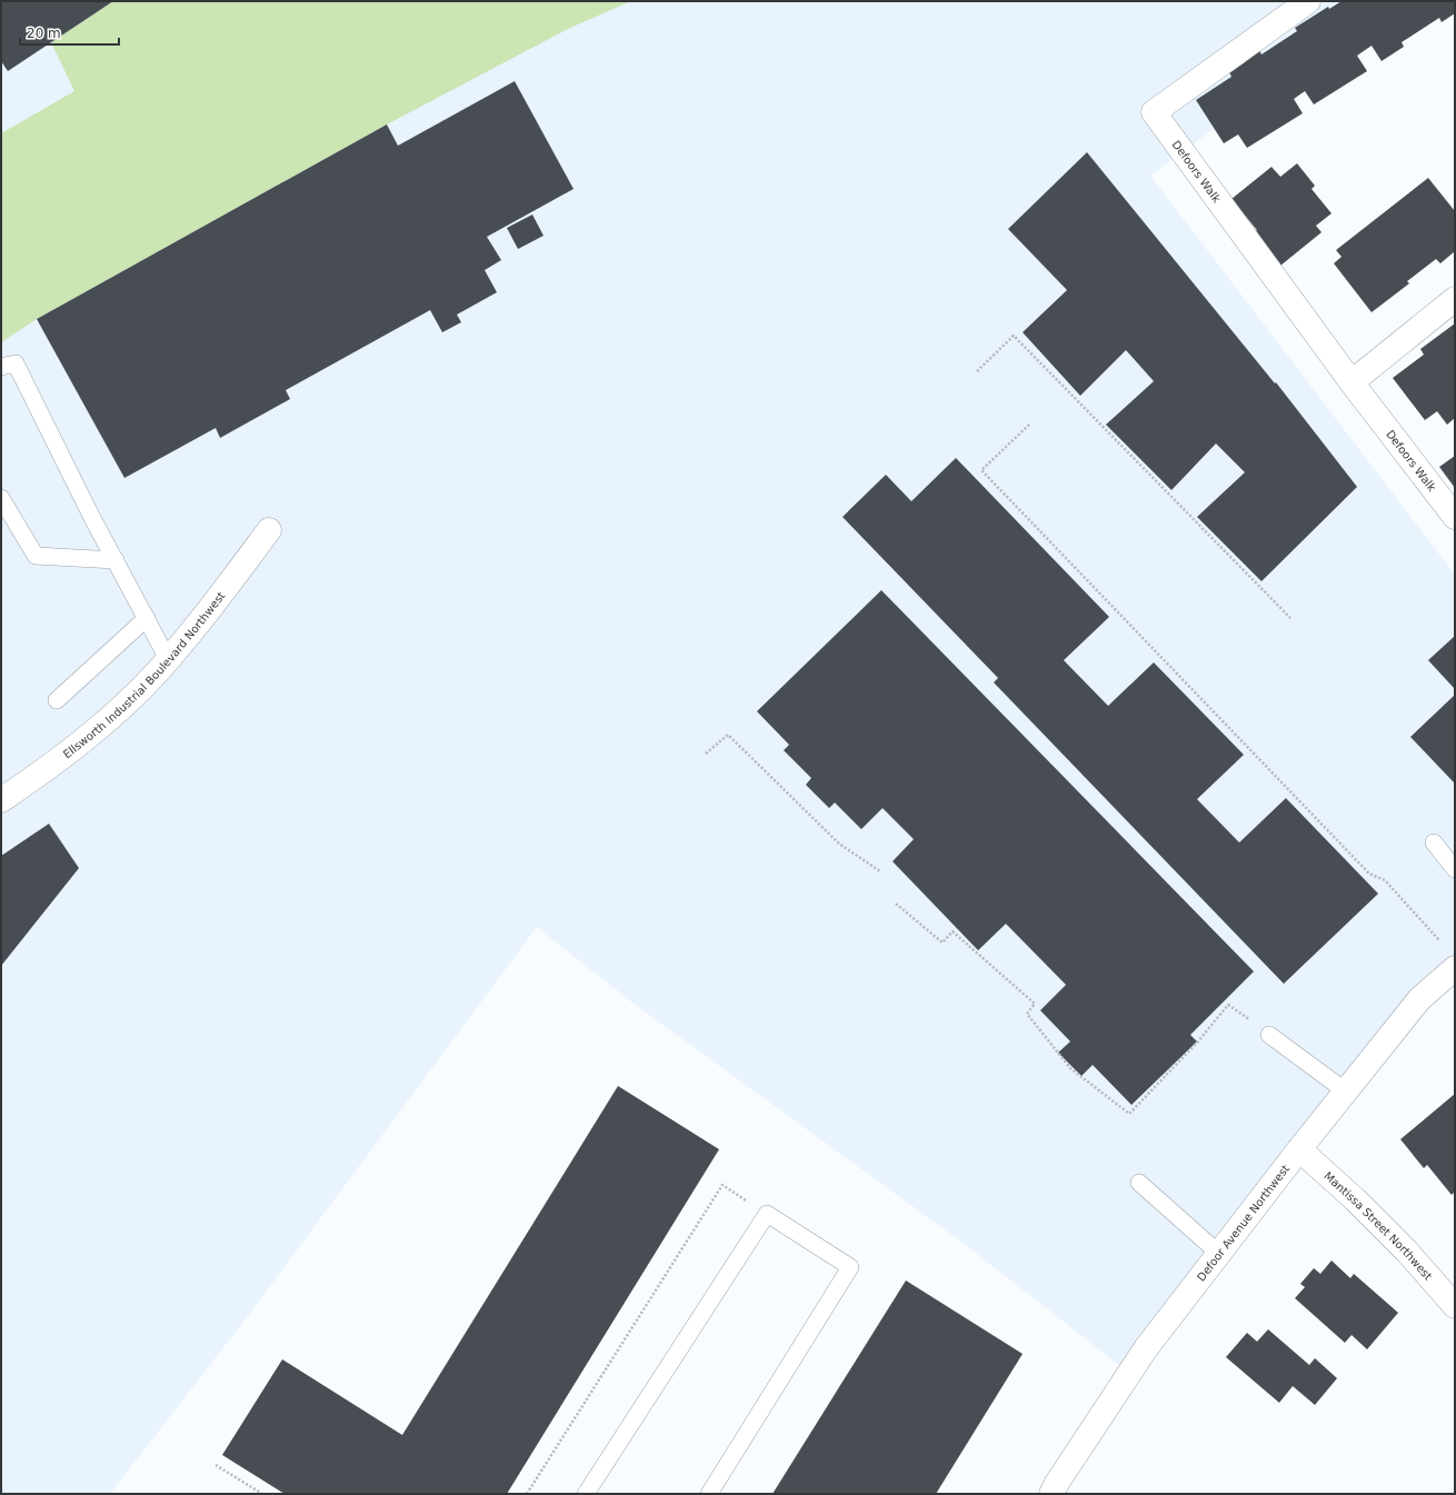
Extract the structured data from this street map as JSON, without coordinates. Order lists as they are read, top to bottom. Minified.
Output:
{"streets":{"street":["Defoors Walk","Ellsworth Industrial Boulevard Northwest","Defoor Avenue Northwest","Mantissa Street Northwest"]},"crossings":[["Defoor Avenue Northwest","Mantissa Street Northwest"]],"scale_bar":"20 m"}
